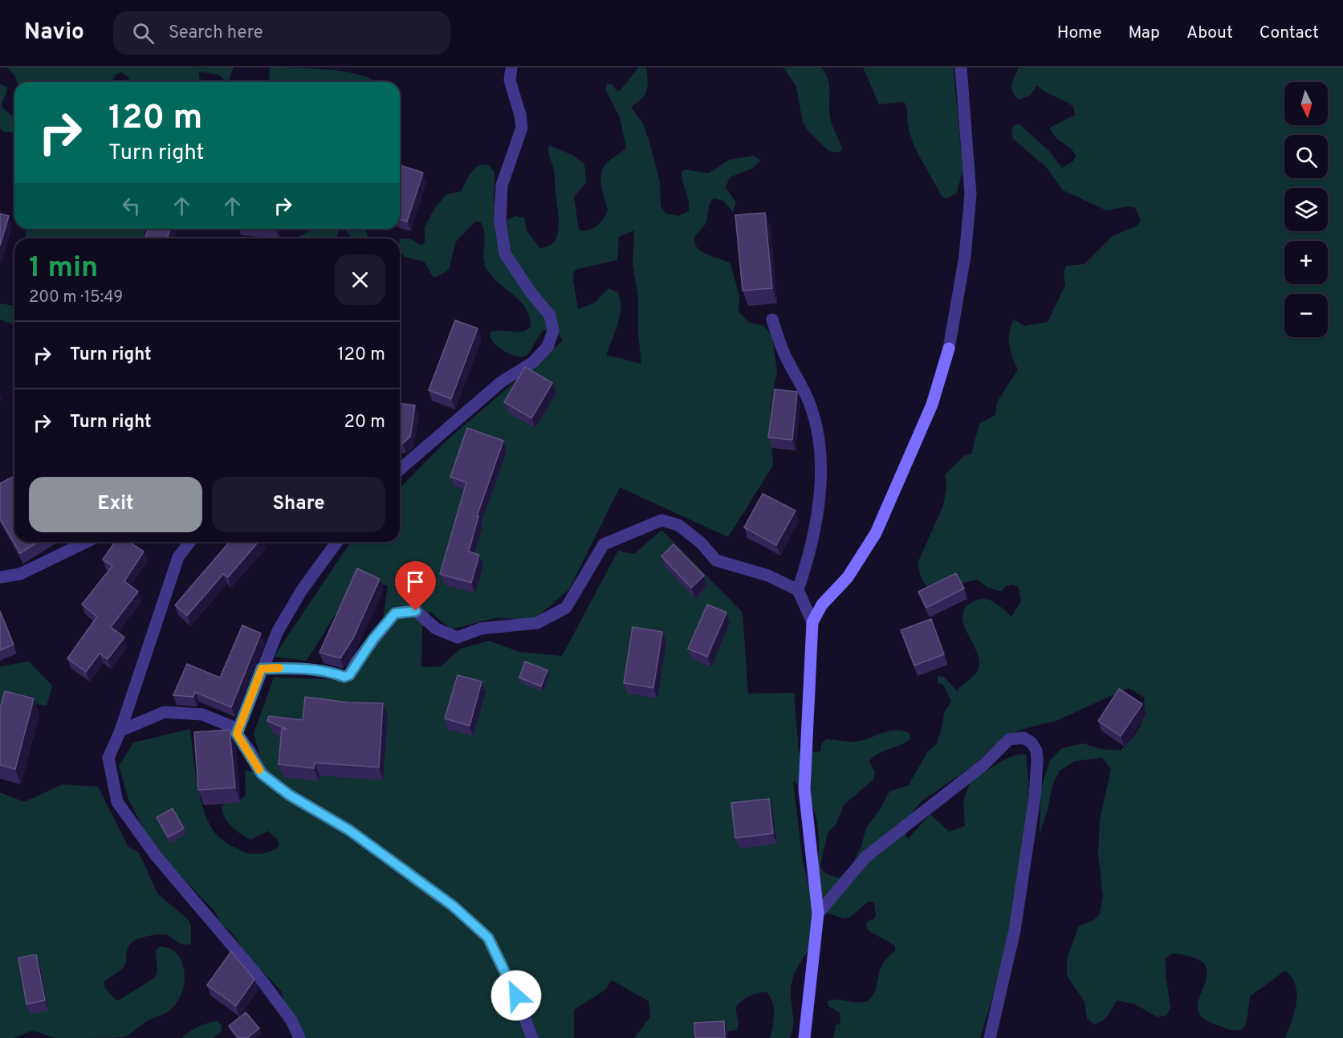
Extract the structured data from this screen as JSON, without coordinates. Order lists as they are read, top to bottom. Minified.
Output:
{"north":"bottom","page":{"header":"Navio","search":"Search here","nav":["Home","Map","About","Contact"],"map_buttons":["+","−"],"turn":["120 m","Turn right"],"heading":["1 min","200 m · 15:49"],"list":[{"name":"Turn right","value":"120 m"},{"name":"Turn right","value":"20 m"}],"buttons":["Exit","Share"]}}
